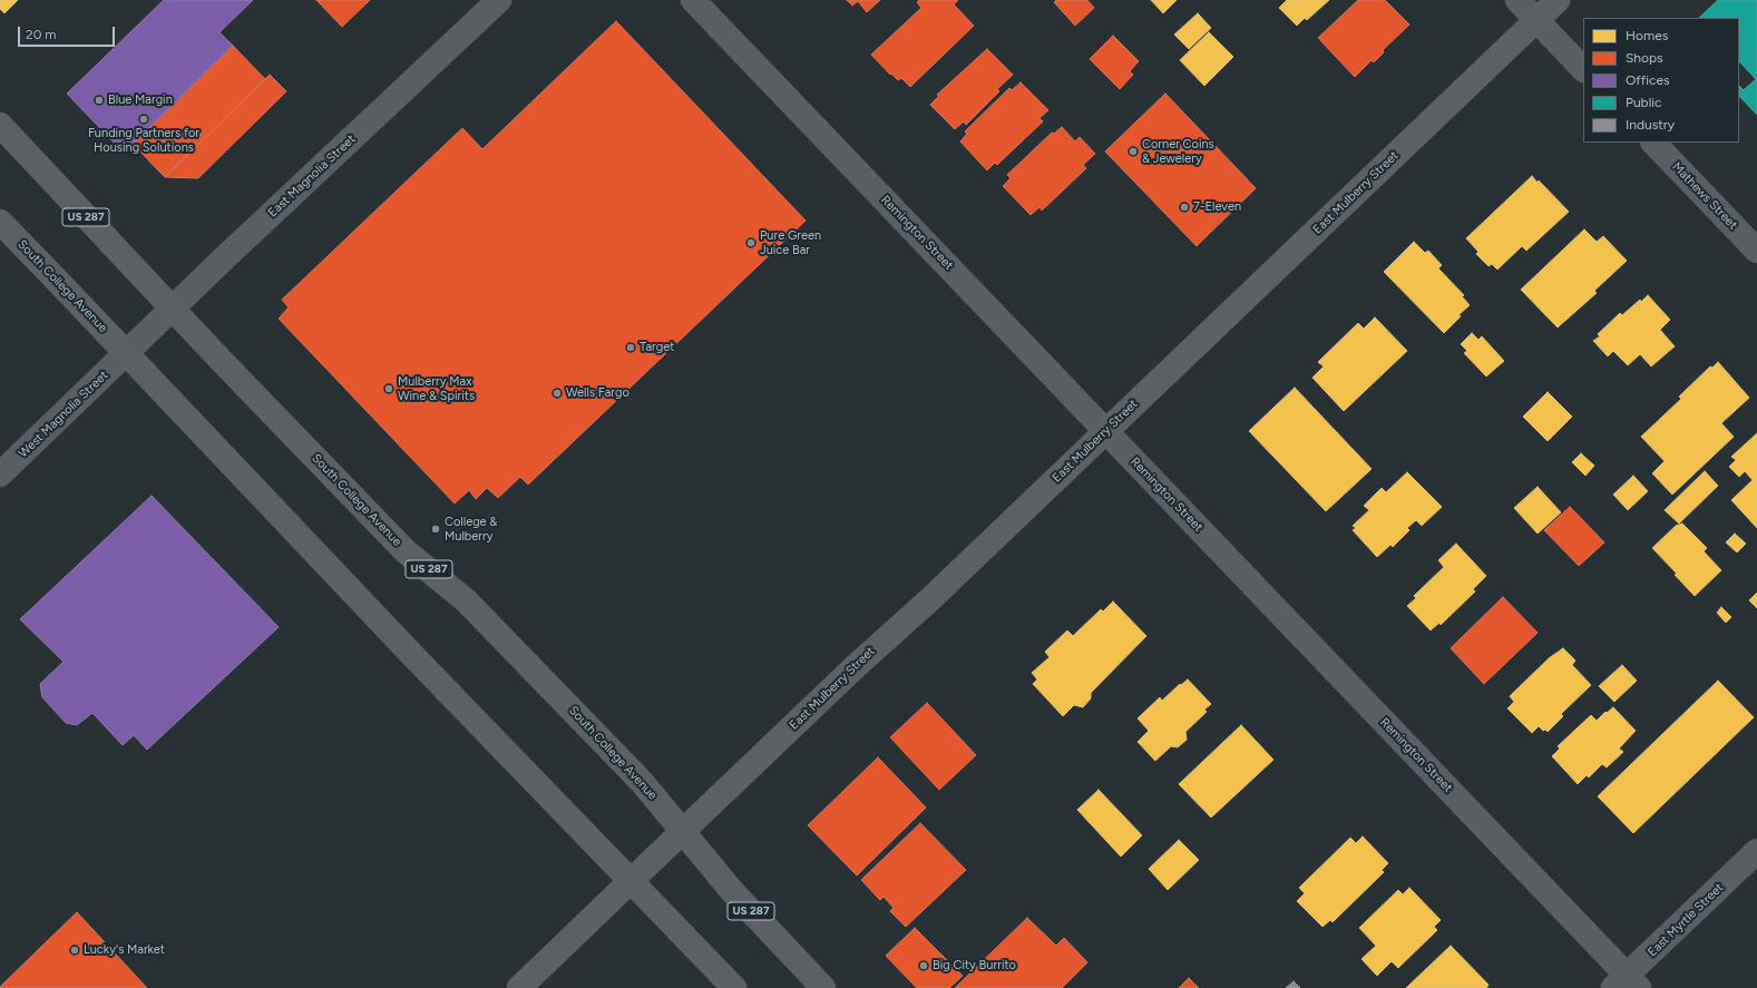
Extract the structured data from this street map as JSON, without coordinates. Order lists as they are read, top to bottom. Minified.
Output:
{"streets":{"highway":["East Mulberry Street","US 287","South College Avenue"],"street":["East Magnolia Street","Mathews Street","Remington Street","West Magnolia Street","East Myrtle Street"]},"crossings":[["East Magnolia Street","South College Avenue"],["East Magnolia Street","West Magnolia Street"],["East Mulberry Street","Remington Street"],["East Mulberry Street","South College Avenue"],["Remington Street","East Myrtle Street"],["South College Avenue","West Magnolia Street"]],"places":["Blue Margin","Funding Partners for Housing Solutions","Corner Coins & Jewelery","7-Eleven","Pure Green Juice Bar","Target","Mulberry Max Wine & Spirits","Wells Fargo","College & Mulberry","Lucky's Market","Big City Burrito"],"legend":["Homes","Shops","Offices","Public","Industry"],"scale_bar":"20 m"}
